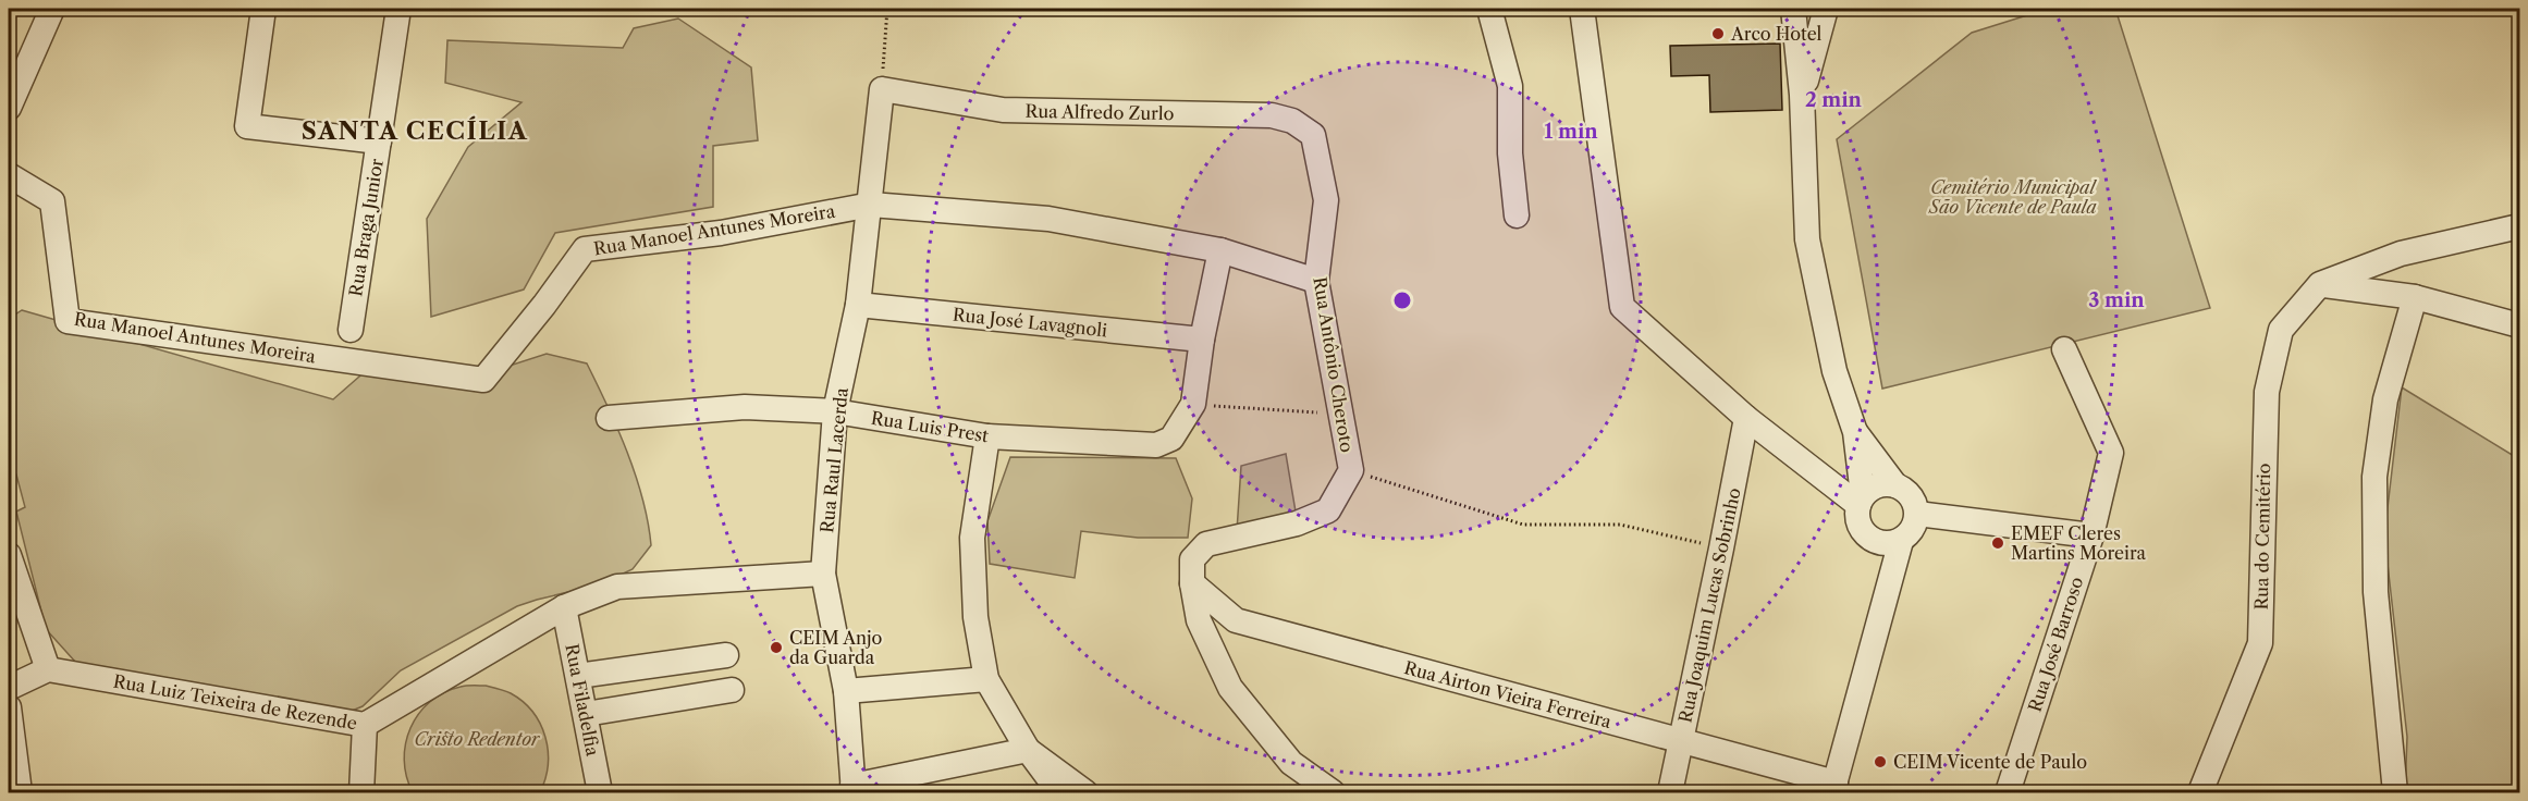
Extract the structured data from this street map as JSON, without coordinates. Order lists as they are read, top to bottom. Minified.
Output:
{"streets":{"street":["Rua Alfredo Zurlo","Rua Braga Junior","Rua Manoel Antunes Moreira","Rua José Lavagnoli","Rua Antônio Cheroto","Rua Luis Prest","Rua Raul Lacerda","Rua do Cemitério","Rua Joaquim Lucas Sobrinho","Rua José Barroso","Rua Airton Vieira Ferreira","Rua Filadelfia","Rua Luiz Teixeira de Rezende"]},"crossings":[["Rua Alfredo Zurlo","Rua Antônio Cheroto"],["Rua Alfredo Zurlo","Rua Raul Lacerda"],["Rua Manoel Antunes Moreira","Rua Antônio Cheroto"],["Rua Manoel Antunes Moreira","Rua Raul Lacerda"],["Rua José Lavagnoli","Rua Raul Lacerda"],["Rua Antônio Cheroto","Rua Airton Vieira Ferreira"],["Rua Luis Prest","Rua Raul Lacerda"],["Rua Raul Lacerda","Rua Luiz Teixeira de Rezende"],["Rua Joaquim Lucas Sobrinho","Rua Airton Vieira Ferreira"],["Rua Filadelfia","Rua Luiz Teixeira de Rezende"]],"districts":["SANTA CECÍLIA"],"parks":["Cemitério Municipal São Vicente de Paula","Cristo Redentor"],"places":["Arco Hotel","EMEF Cleres Martins Moreira","CEIM Anjo da Guarda","CEIM Vicente de Paulo"],"rings":["2 min","1 min","3 min"]}
